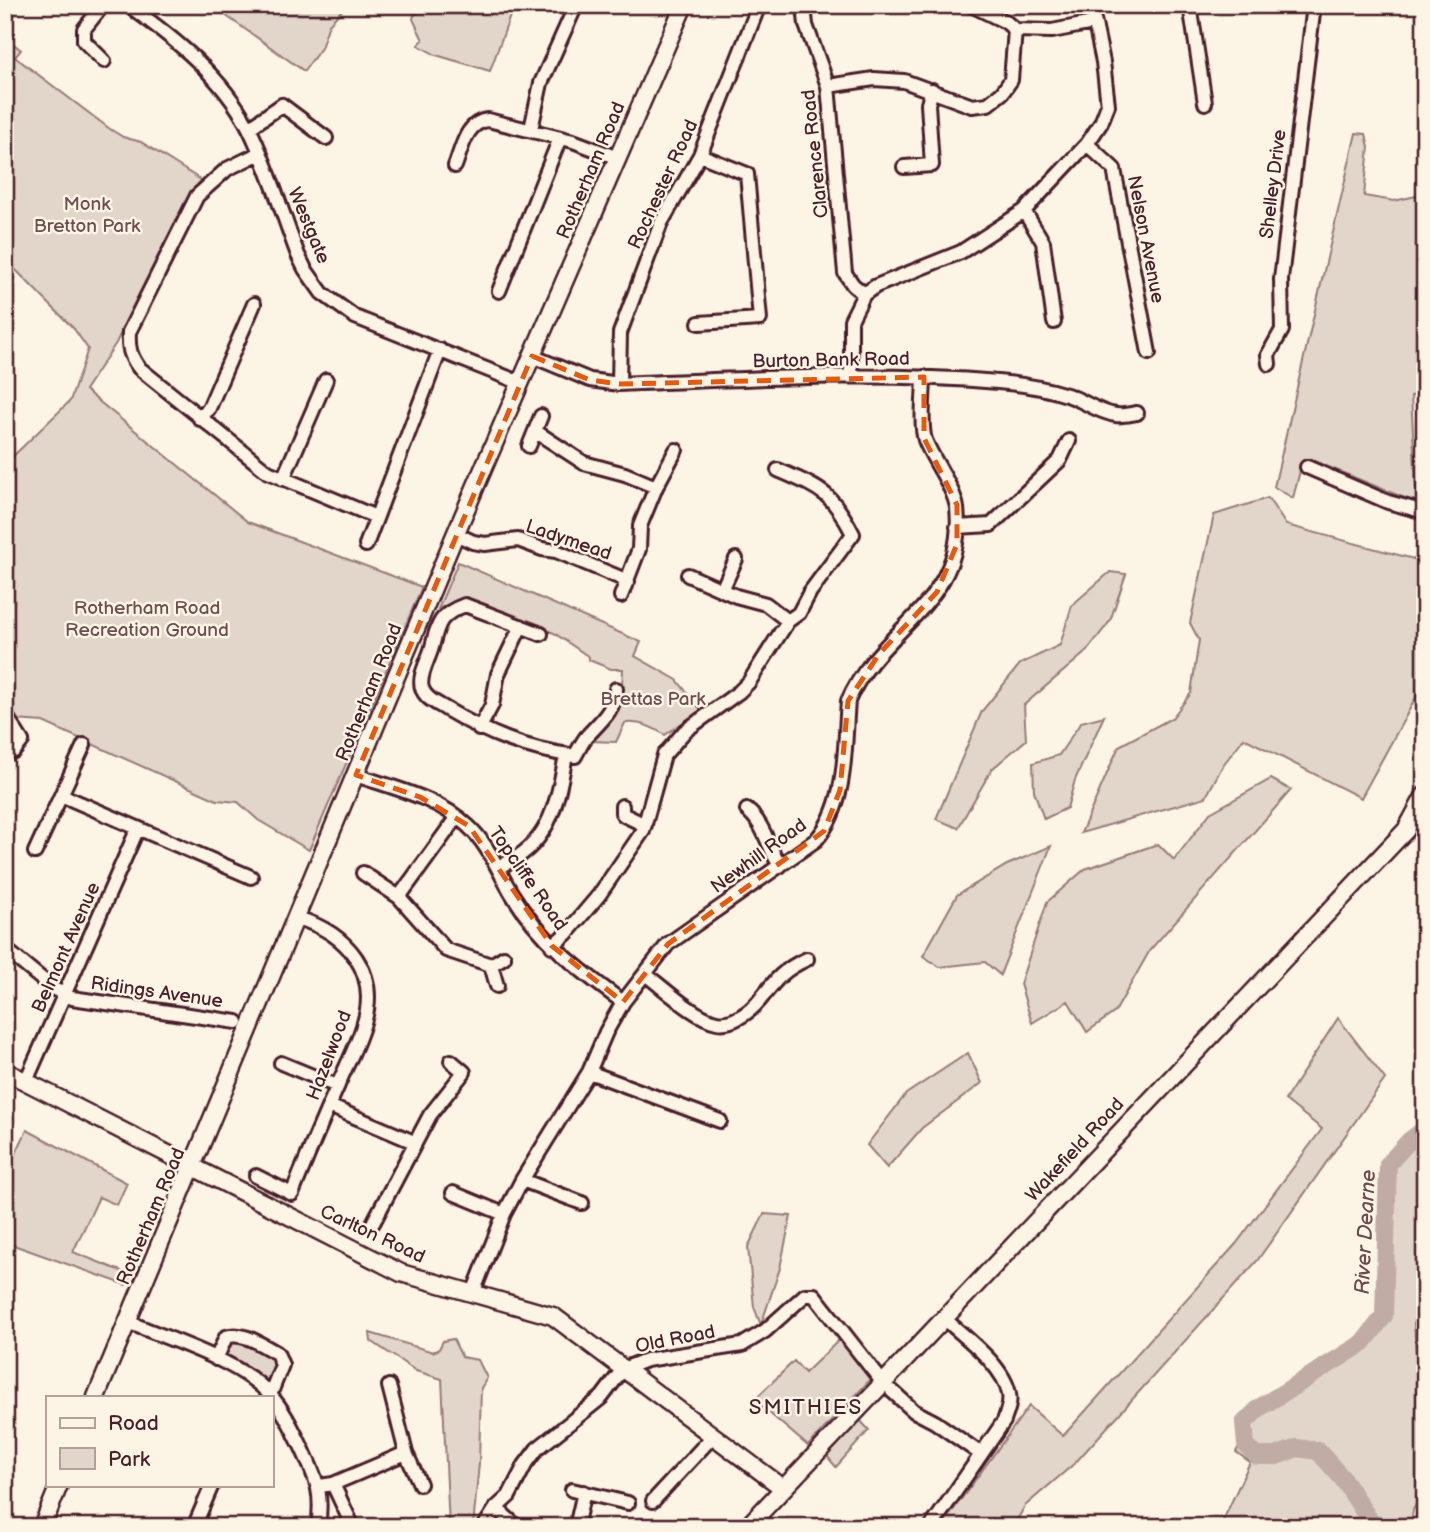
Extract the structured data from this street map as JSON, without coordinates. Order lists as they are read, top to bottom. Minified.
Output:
{"streets":{"main road":["Rotherham Road","Wakefield Road","Carlton Road"],"street":["Clarence Road","Rochester Road","Shelley Drive","Westgate","Nelson Avenue","Burton Bank Road","Ladymead","Newhill Road","Topcliffe Road","Belmont Avenue","Ridings Avenue","Hazelwood","Old Road"]},"crossings":[["Rotherham Road","Westgate"],["Rotherham Road","Burton Bank Road"],["Rotherham Road","Ladymead"],["Rotherham Road","Topcliffe Road"],["Rotherham Road","Hazelwood"],["Rotherham Road","Carlton Road"],["Rochester Road","Burton Bank Road"],["Burton Bank Road","Newhill Road"],["Newhill Road","Topcliffe Road"],["Newhill Road","Carlton Road"],["Belmont Avenue","Ridings Avenue"],["Belmont Avenue","Carlton Road"],["Wakefield Road","Carlton Road"],["Wakefield Road","Old Road"],["Carlton Road","Old Road"]],"districts":["SMITHIES"],"water":["River Dearne"],"parks":["Monk Bretton Park","Rotherham Road Recreation Ground","Brettas Park"],"legend":["Road","Park"]}
